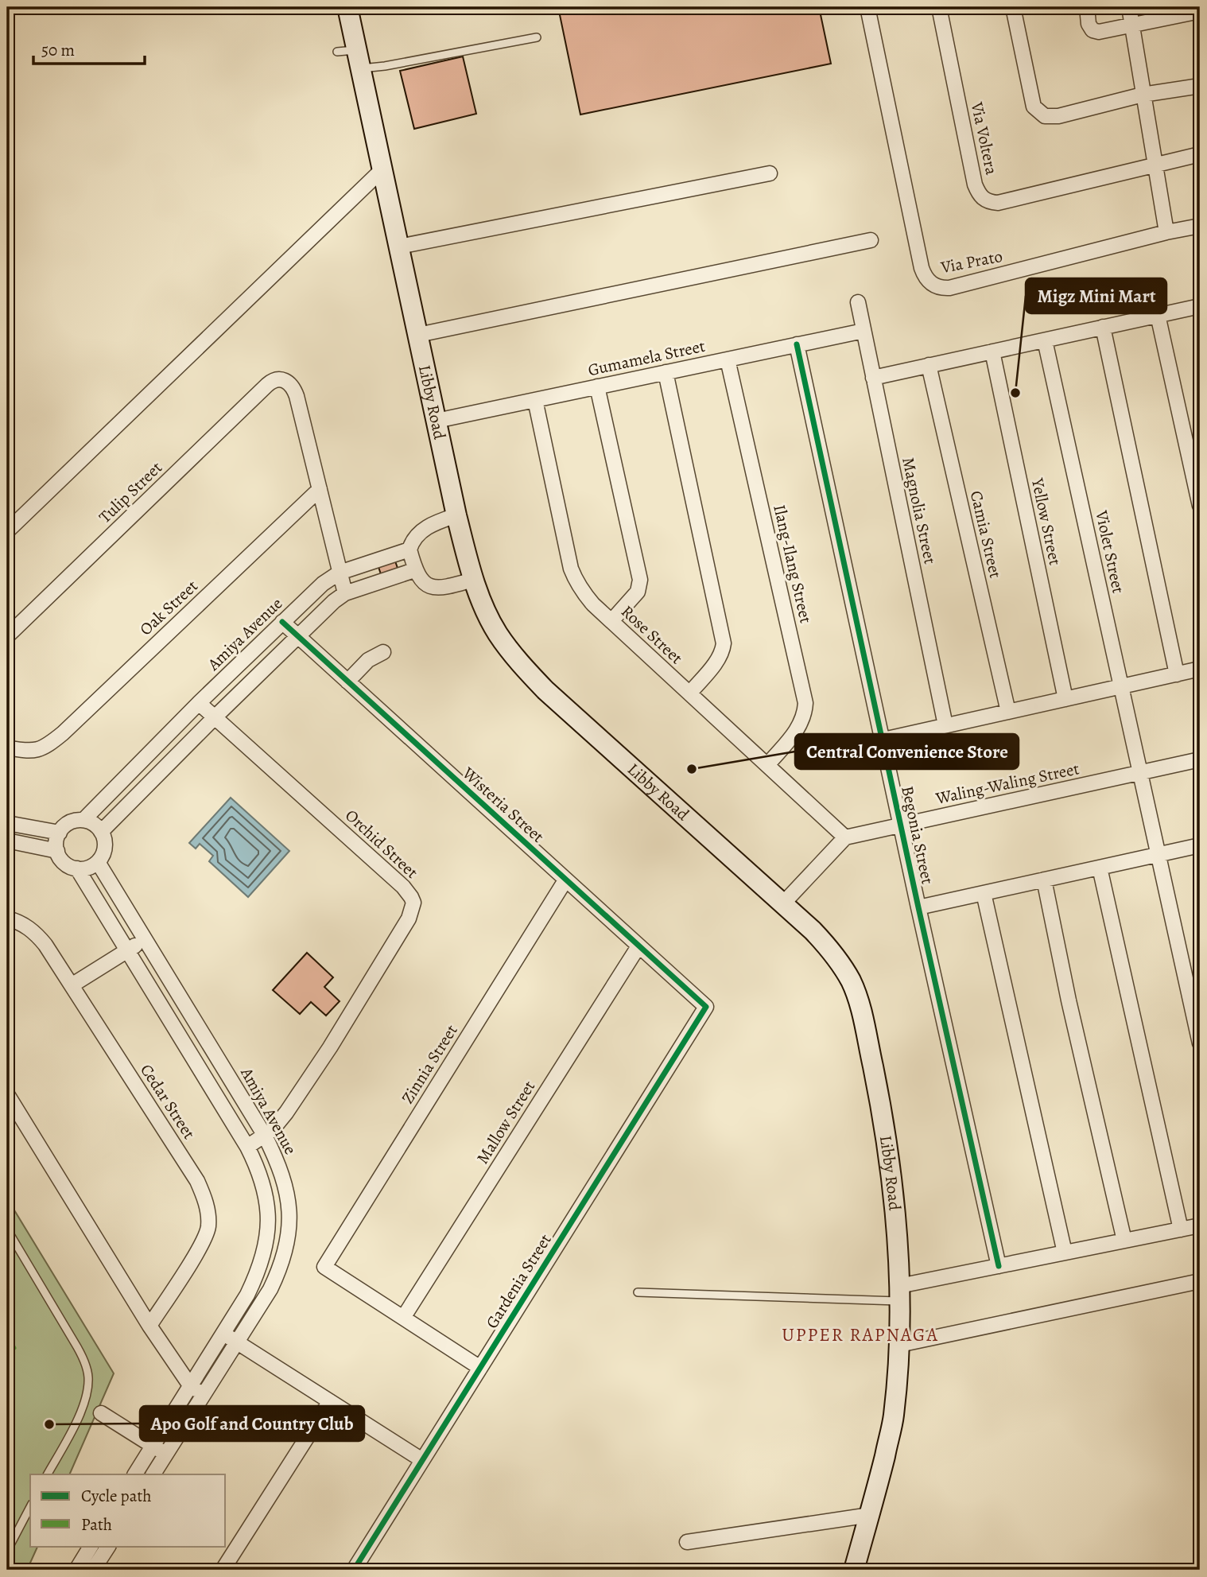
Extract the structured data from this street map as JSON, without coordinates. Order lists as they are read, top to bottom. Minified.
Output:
{"streets":{"main road":["Libby Road"],"street":["Via Voltera","Via Prato","Gumamela Street","Tulip Street","Magnolia Street","Yellow Street","Camia Street","Violet Street","Ilang-Ilang Street","Oak Street","Amiya Avenue","Rose Street","Waling-Waling Street","Wisteria Street","Begonia Street","Orchid Street","Zinnia Street","Cedar Street","Mallow Street","Gardenia Street"]},"crossings":[["Gumamela Street","Libby Road"],["Gumamela Street","Magnolia Street"],["Gumamela Street","Ilang-Ilang Street"],["Gumamela Street","Rose Street"],["Gumamela Street","Begonia Street"],["Tulip Street","Oak Street"],["Violet Street","Waling-Waling Street"],["Ilang-Ilang Street","Rose Street"],["Amiya Avenue","Wisteria Street"],["Amiya Avenue","Orchid Street"],["Rose Street","Waling-Waling Street"],["Waling-Waling Street","Begonia Street"],["Wisteria Street","Zinnia Street"],["Wisteria Street","Mallow Street"],["Wisteria Street","Gardenia Street"],["Zinnia Street","Mallow Street"]],"districts":["UPPER RAPNAGA"],"places":["Migz Mini Mart","Central Convenience Store","Apo Golf and Country Club"],"legend":["Cycle path","Path"],"scale_bar":"50 m"}
